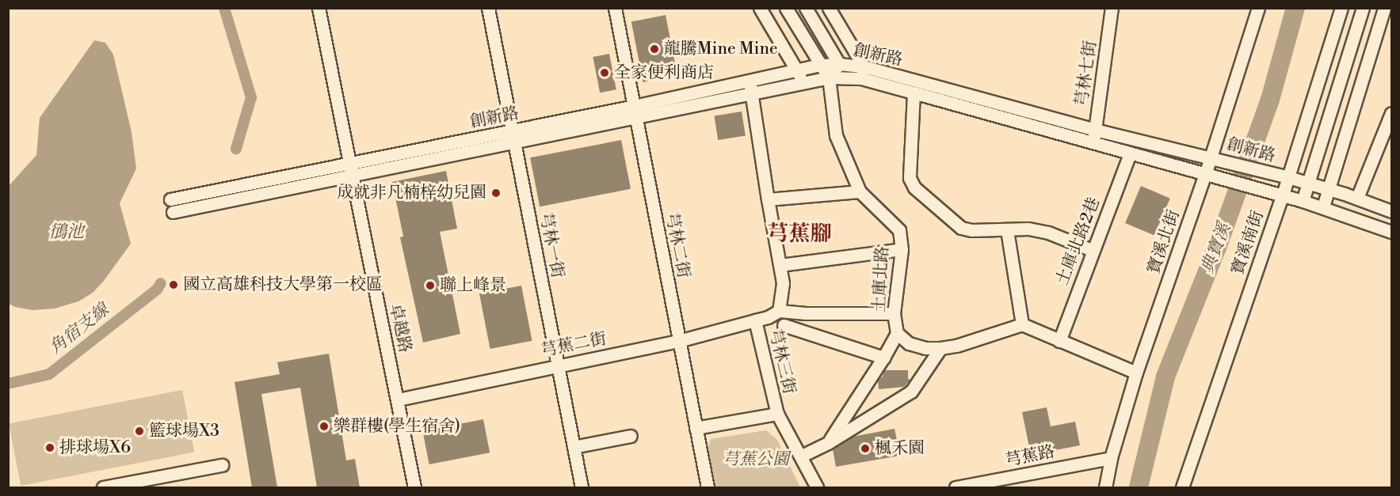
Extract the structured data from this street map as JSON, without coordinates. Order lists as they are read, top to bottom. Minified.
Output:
{"streets":{"street":["創新路","芎林七街","土庫北路2巷","寶溪北街","寶溪南街","芎林一街","芎林二街","土庫北路","卓越路","芎蕉二街","芎林三街","芎蕉路"]},"crossings":[["創新路","芎林七街"],["創新路","土庫北路2巷"],["創新路","寶溪北街"],["創新路","寶溪南街"],["創新路","芎林一街"],["創新路","芎林二街"],["創新路","土庫北路"],["創新路","卓越路"],["創新路","芎林三街"],["寶溪北街","芎蕉路"],["芎林一街","芎蕉二街"],["芎林二街","芎蕉二街"],["卓越路","芎蕉二街"],["芎蕉二街","芎林三街"]],"districts":["芎蕉腳"],"water":["鴴池","典寶溪","角宿支線"],"parks":["芎蕉公園"],"places":["龍騰Mine Mine","全家便利商店","成就非凡楠梓幼兒園","國立高雄科技大學第一校區","聯上峰景","樂群樓(學生宿舍)","籃球場X3","排球場X6","楓禾園"]}
